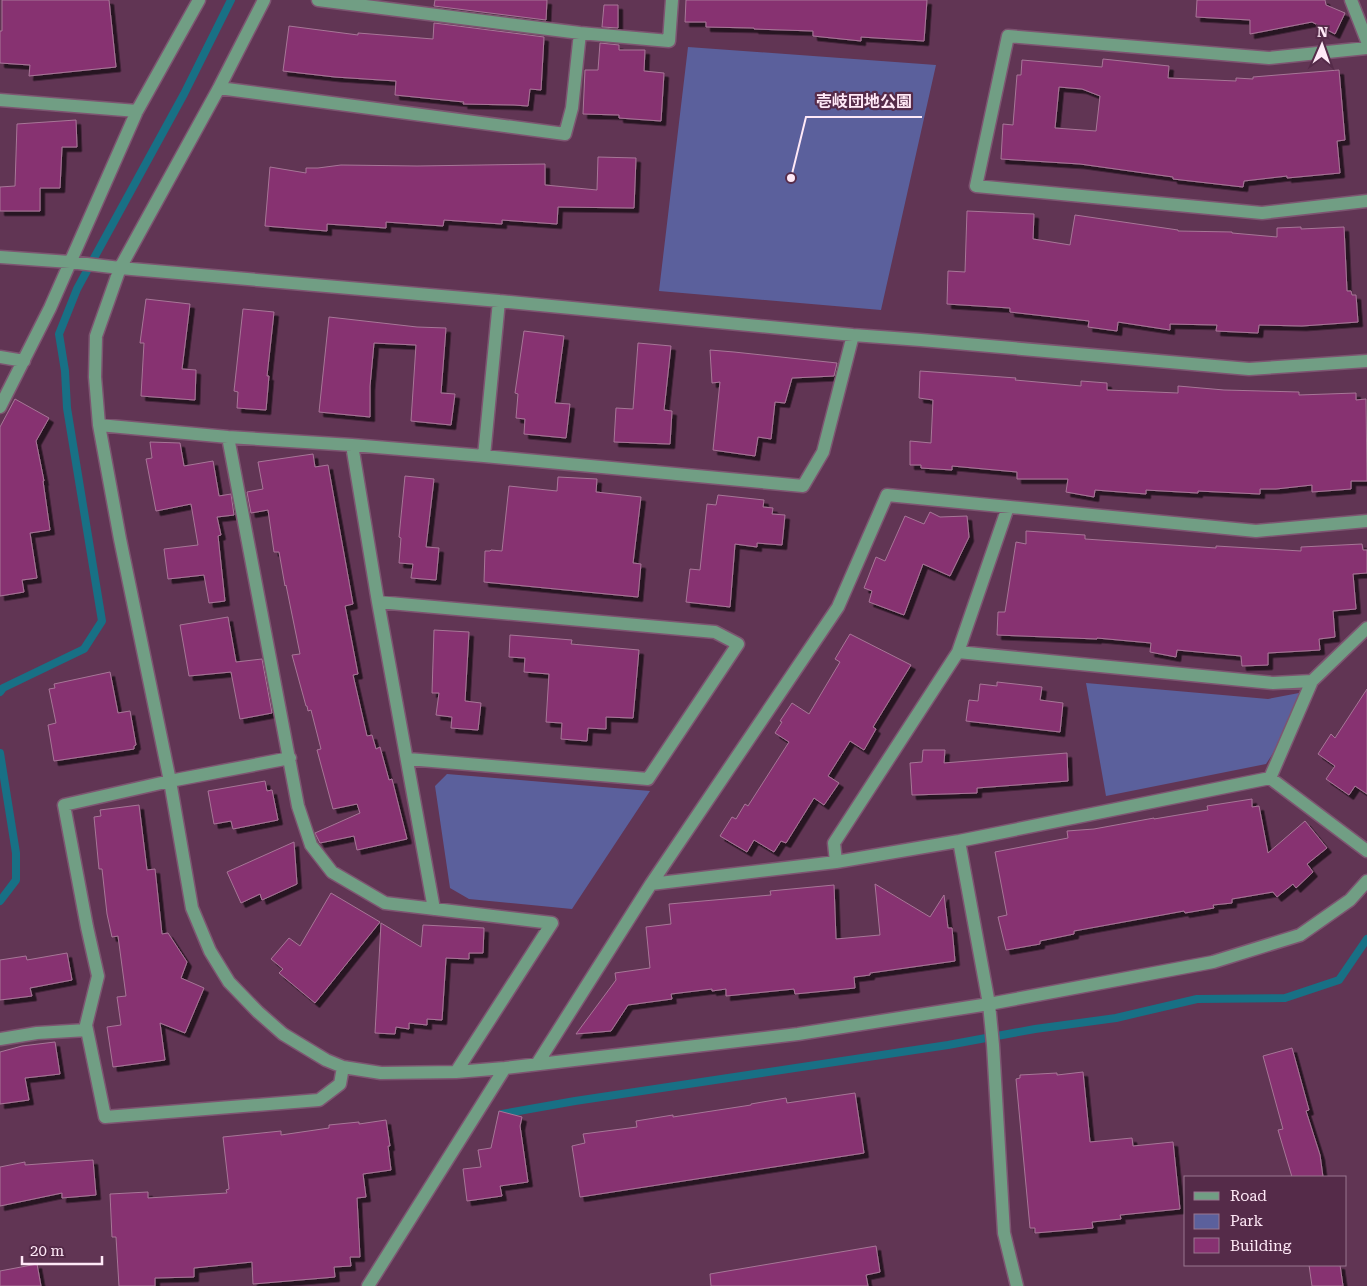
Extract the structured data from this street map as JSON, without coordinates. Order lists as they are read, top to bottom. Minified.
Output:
{"places":["壱岐団地公園"],"legend":["Road","Park","Building"],"scale_bar":"20 m","north":"top"}
